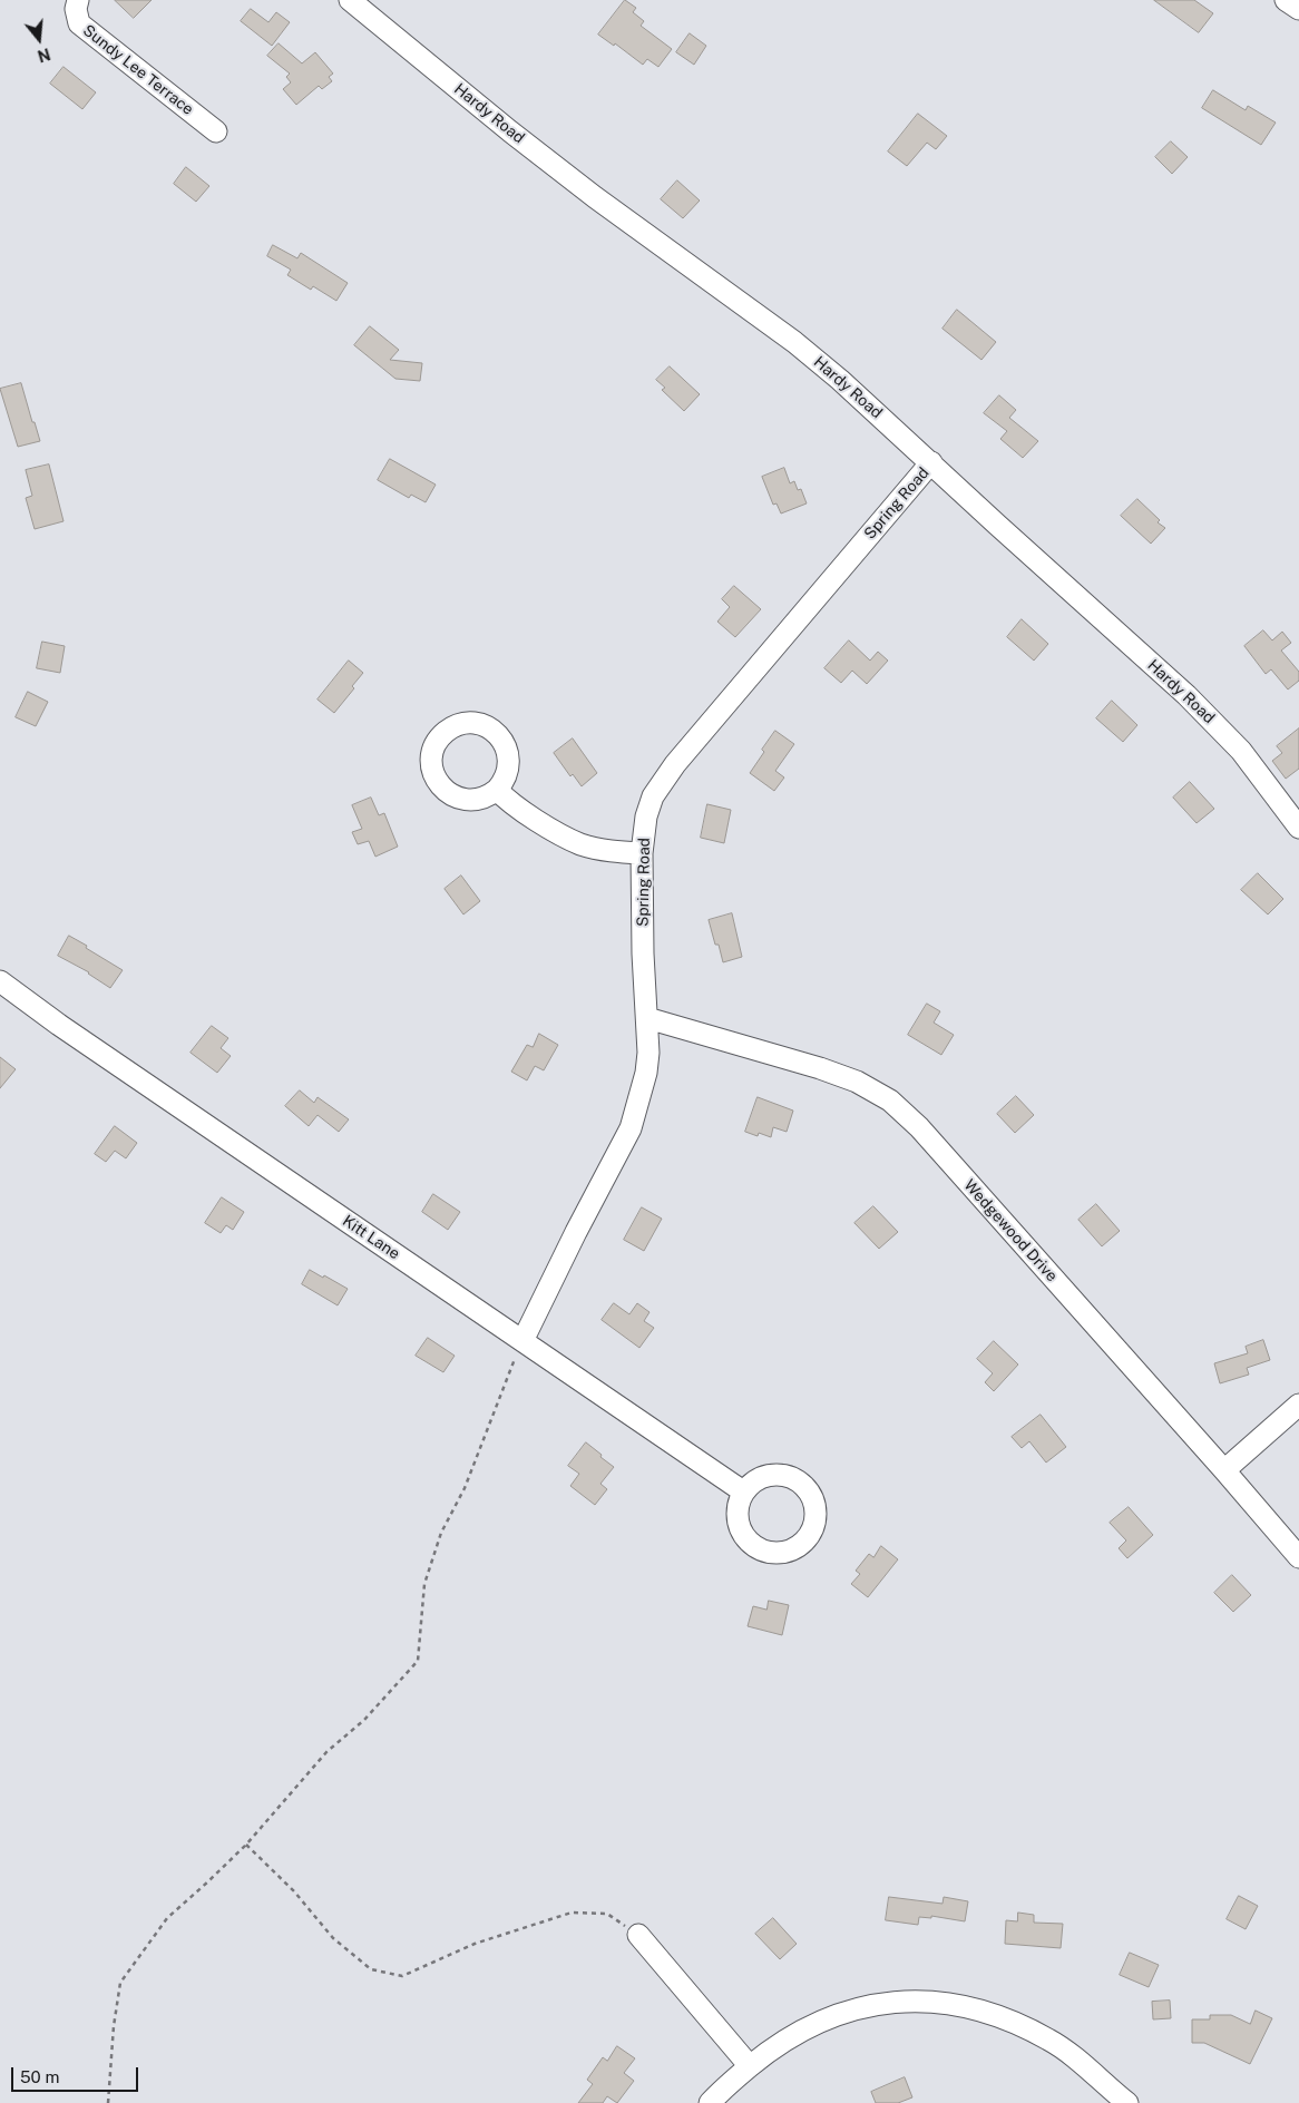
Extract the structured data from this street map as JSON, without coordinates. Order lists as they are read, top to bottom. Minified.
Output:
{"streets":{"street":["Sundy Lee Terrace","Hardy Road","Spring Road","Wedgewood Drive","Kitt Lane"]},"crossings":[["Hardy Road","Spring Road"],["Spring Road","Wedgewood Drive"],["Spring Road","Kitt Lane"]],"scale_bar":"50 m","north":"bottom"}
